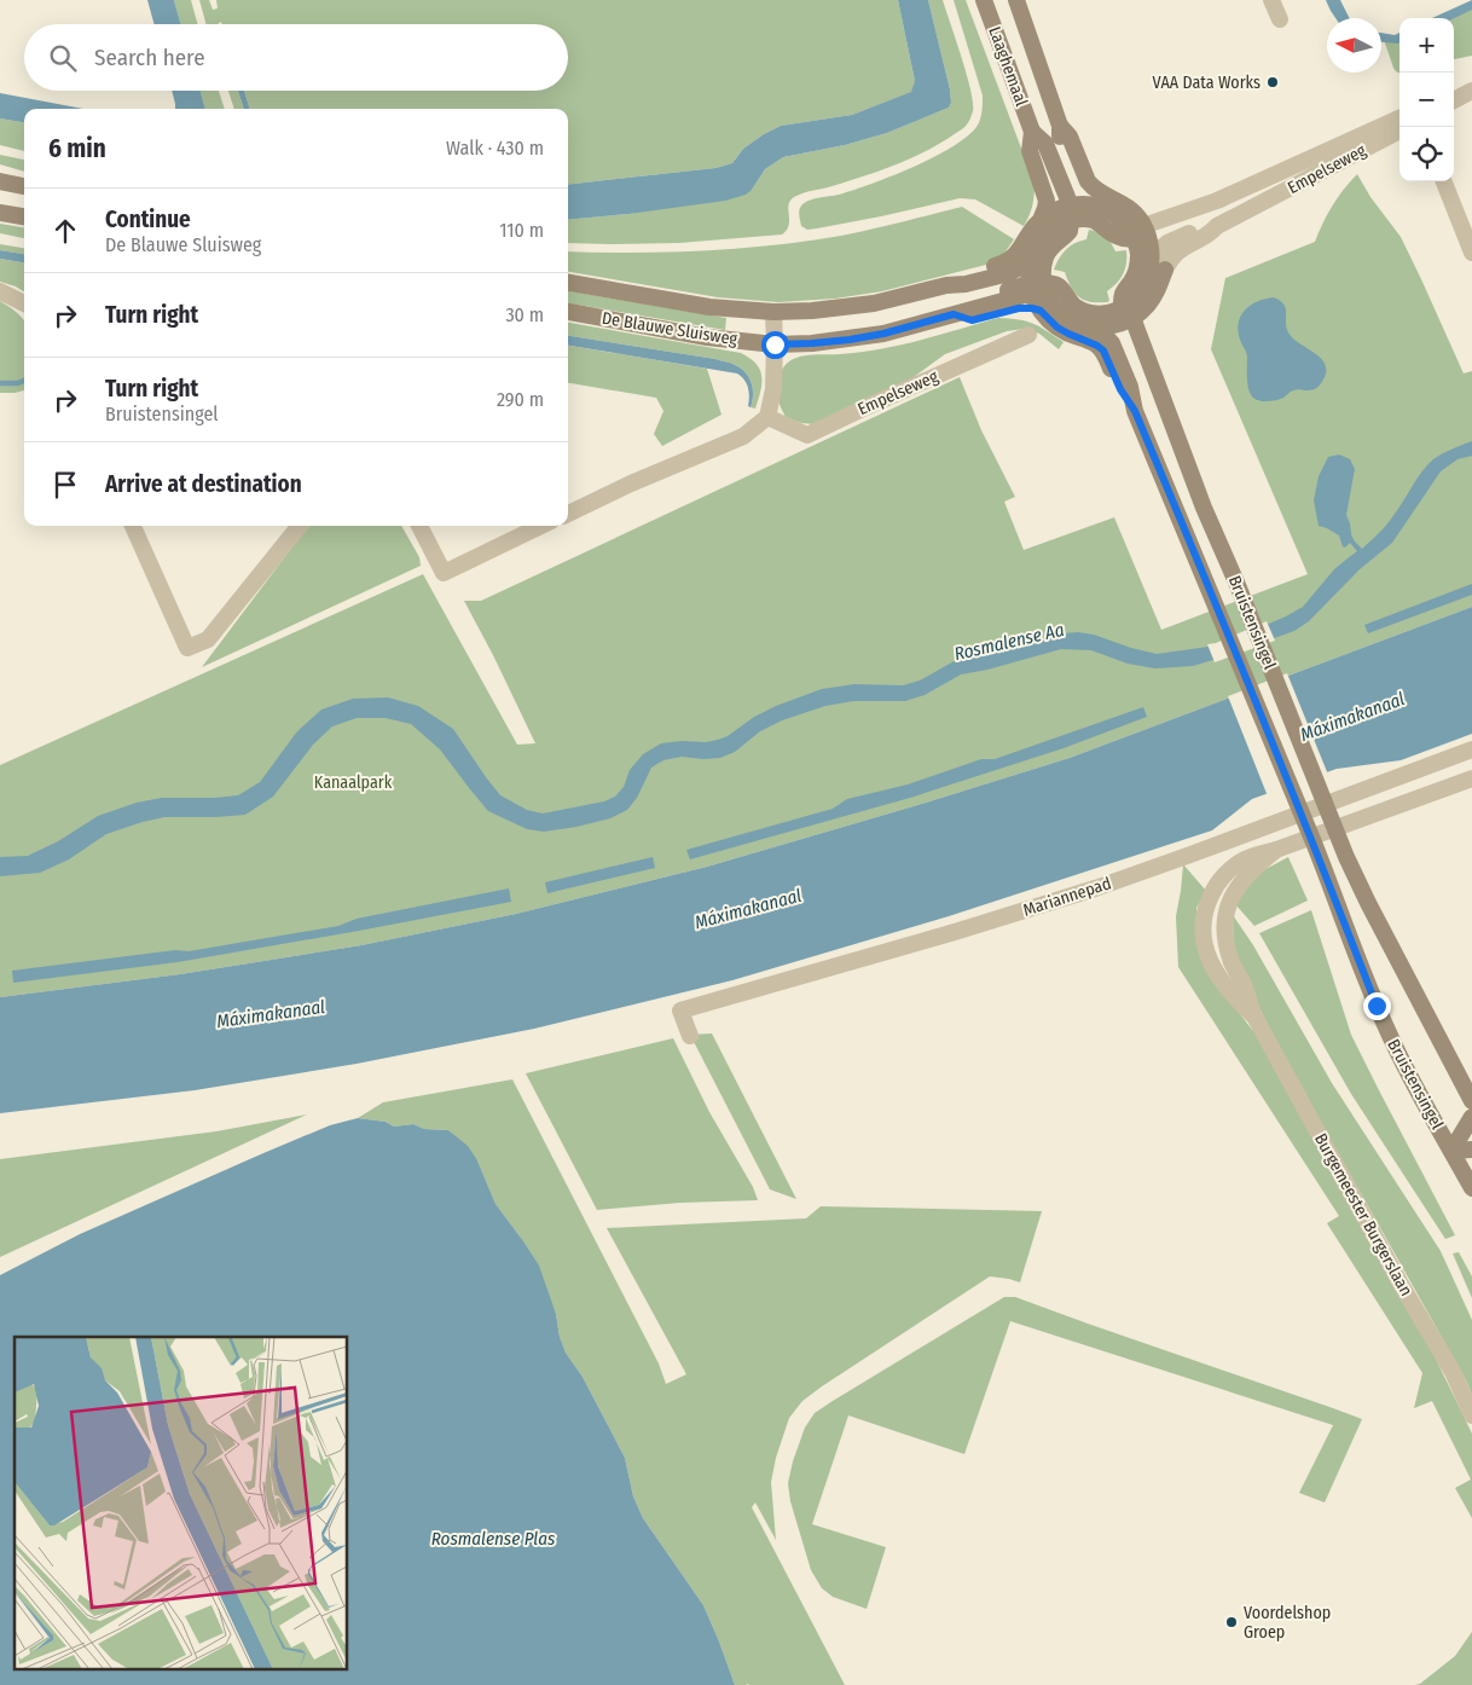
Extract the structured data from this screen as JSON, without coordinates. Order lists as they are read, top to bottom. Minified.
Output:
{"streets":{"main road":["Laaghemaal","De Blauwe Sluisweg","Bruistensingel"],"street":["Empelseweg","Mariannepad","Burgemeester Burgerslaan"]},"crossings":[["Laaghemaal","De Blauwe Sluisweg"],["De Blauwe Sluisweg","Bruistensingel"]],"water":["Rosmalense Aa","Máximakanaal","Rosmalense Plas"],"parks":["Kanaalpark"],"places":["VAA Data Works","Voordelshop Groep"],"north":"left","page":{"map_buttons":["+","−"],"search":"Search here","heading":["6 min","Walk · 430 m"],"list":[["Continue","De Blauwe Sluisweg","110 m"],["Turn right","30 m"],["Turn right","Bruistensingel","290 m"],"Arrive at destination"]}}
